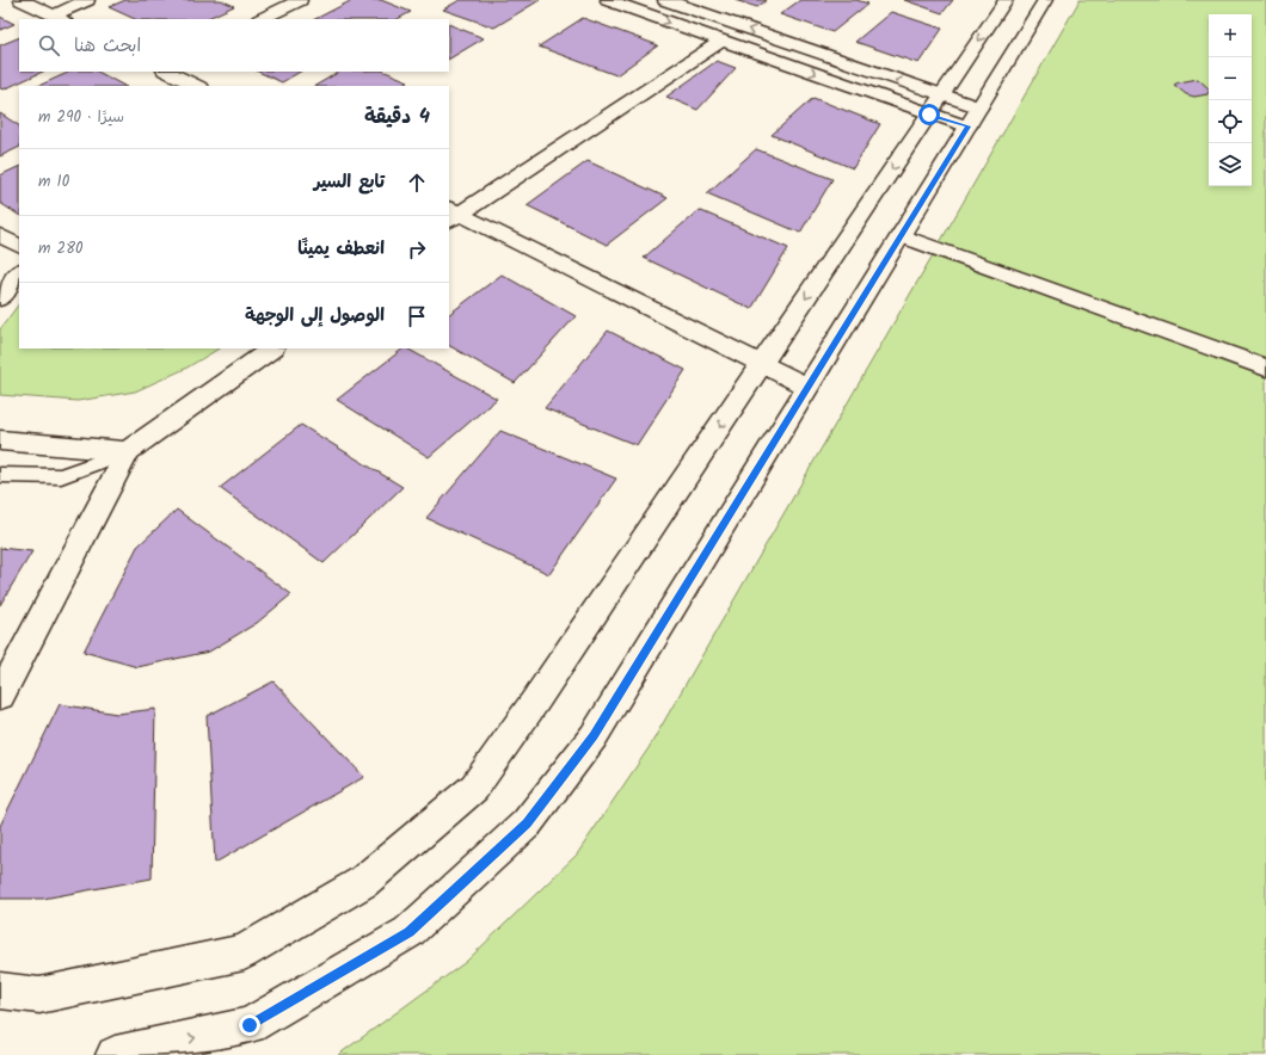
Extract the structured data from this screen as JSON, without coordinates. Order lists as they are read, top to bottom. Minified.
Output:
{"page":{"map_buttons":["+","−"],"search":"ابحث هنا","heading":["4 دقيقة","سيرًا · 290 m"],"list":[["تابع السير","10 m"],["انعطف يمينًا","280 m"],"الوصول إلى الوجهة"]}}
